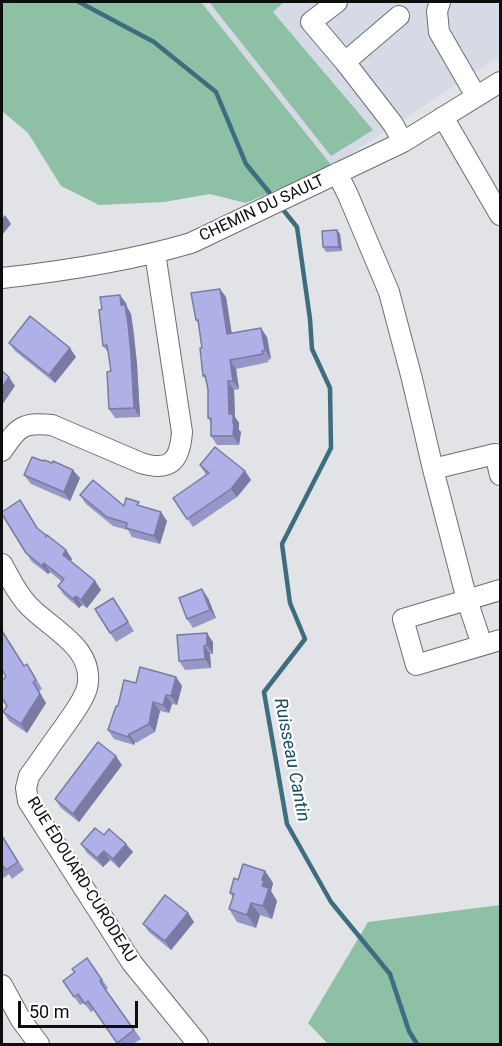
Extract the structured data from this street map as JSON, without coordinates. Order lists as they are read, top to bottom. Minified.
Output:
{"streets":{"street":["CHEMIN DU SAULT","RUE ÉDOUARD-CURODEAU"]},"water":["Ruisseau Cantin"],"scale_bar":"50 m"}
